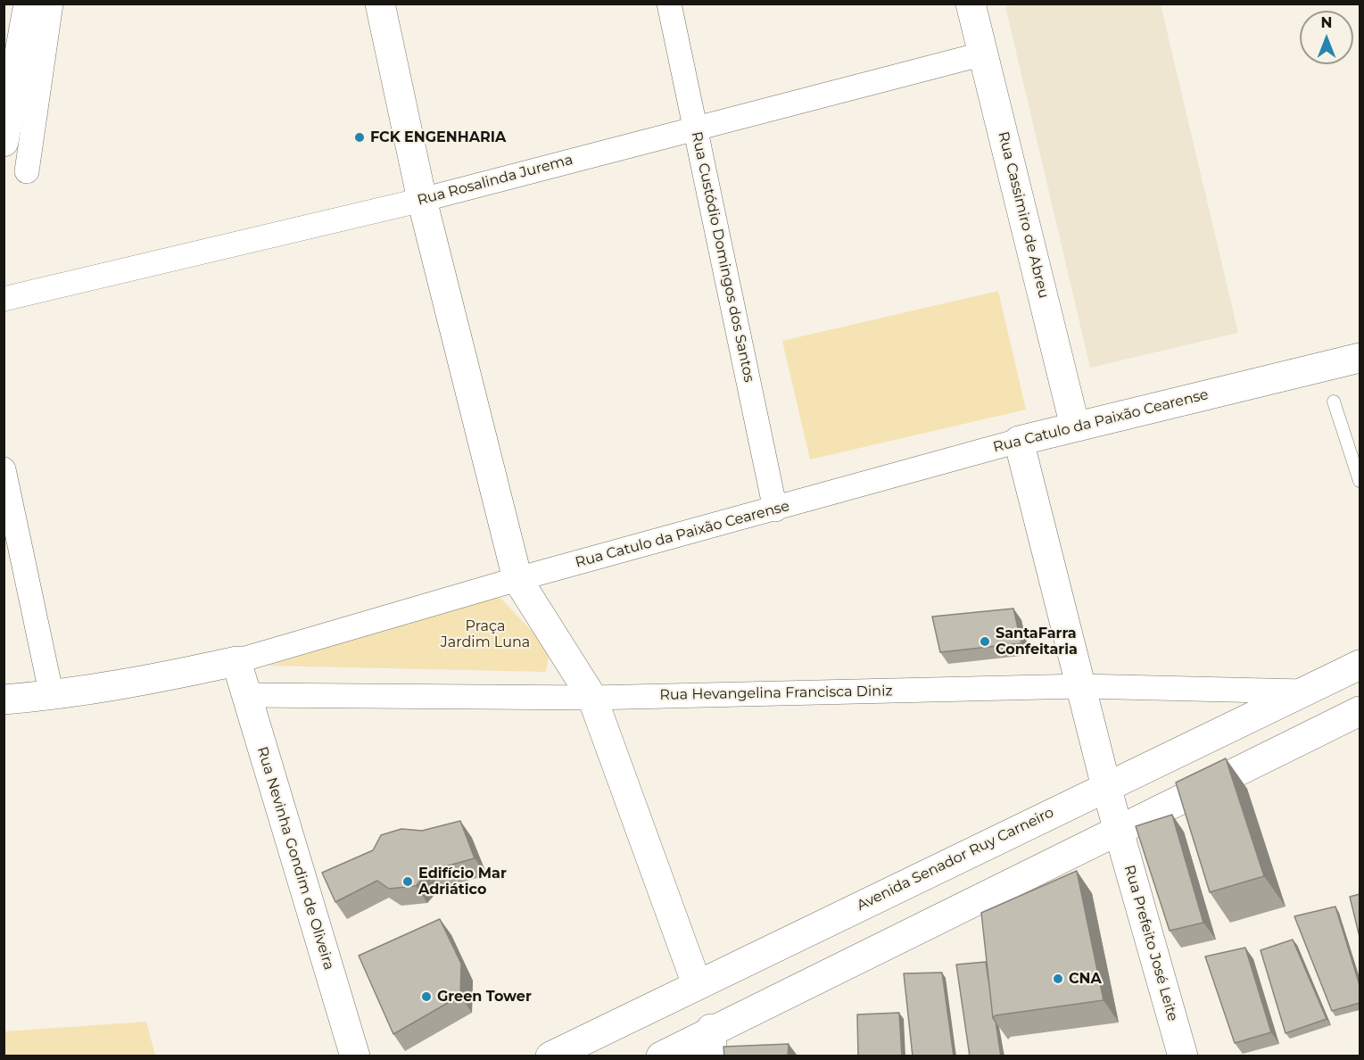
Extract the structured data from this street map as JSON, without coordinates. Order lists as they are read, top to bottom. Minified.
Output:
{"streets":{"main road":["Rua Cassimiro de Abreu","Rua Catulo da Paixão Cearense","Rua Nevinha Gondim de Oliveira","Avenida Senador Ruy Carneiro","Rua Prefeito José Leite"],"street":["Rua Rosalinda Jurema","Rua Custódio Domingos dos Santos","Rua Hevangelina Francisca Diniz"]},"crossings":[["Rua Rosalinda Jurema","Rua Cassimiro de Abreu"],["Rua Rosalinda Jurema","Rua Custódio Domingos dos Santos"],["Rua Cassimiro de Abreu","Rua Catulo da Paixão Cearense"],["Rua Custódio Domingos dos Santos","Rua Catulo da Paixão Cearense"],["Rua Catulo da Paixão Cearense","Rua Nevinha Gondim de Oliveira"],["Rua Hevangelina Francisca Diniz","Rua Nevinha Gondim de Oliveira"],["Rua Hevangelina Francisca Diniz","Avenida Senador Ruy Carneiro"]],"parks":["Praça Jardim Luna"],"places":["FCK ENGENHARIA","SantaFarra Confeitaria","Edifício Mar Adriático","CNA","Green Tower"],"north":"top"}
